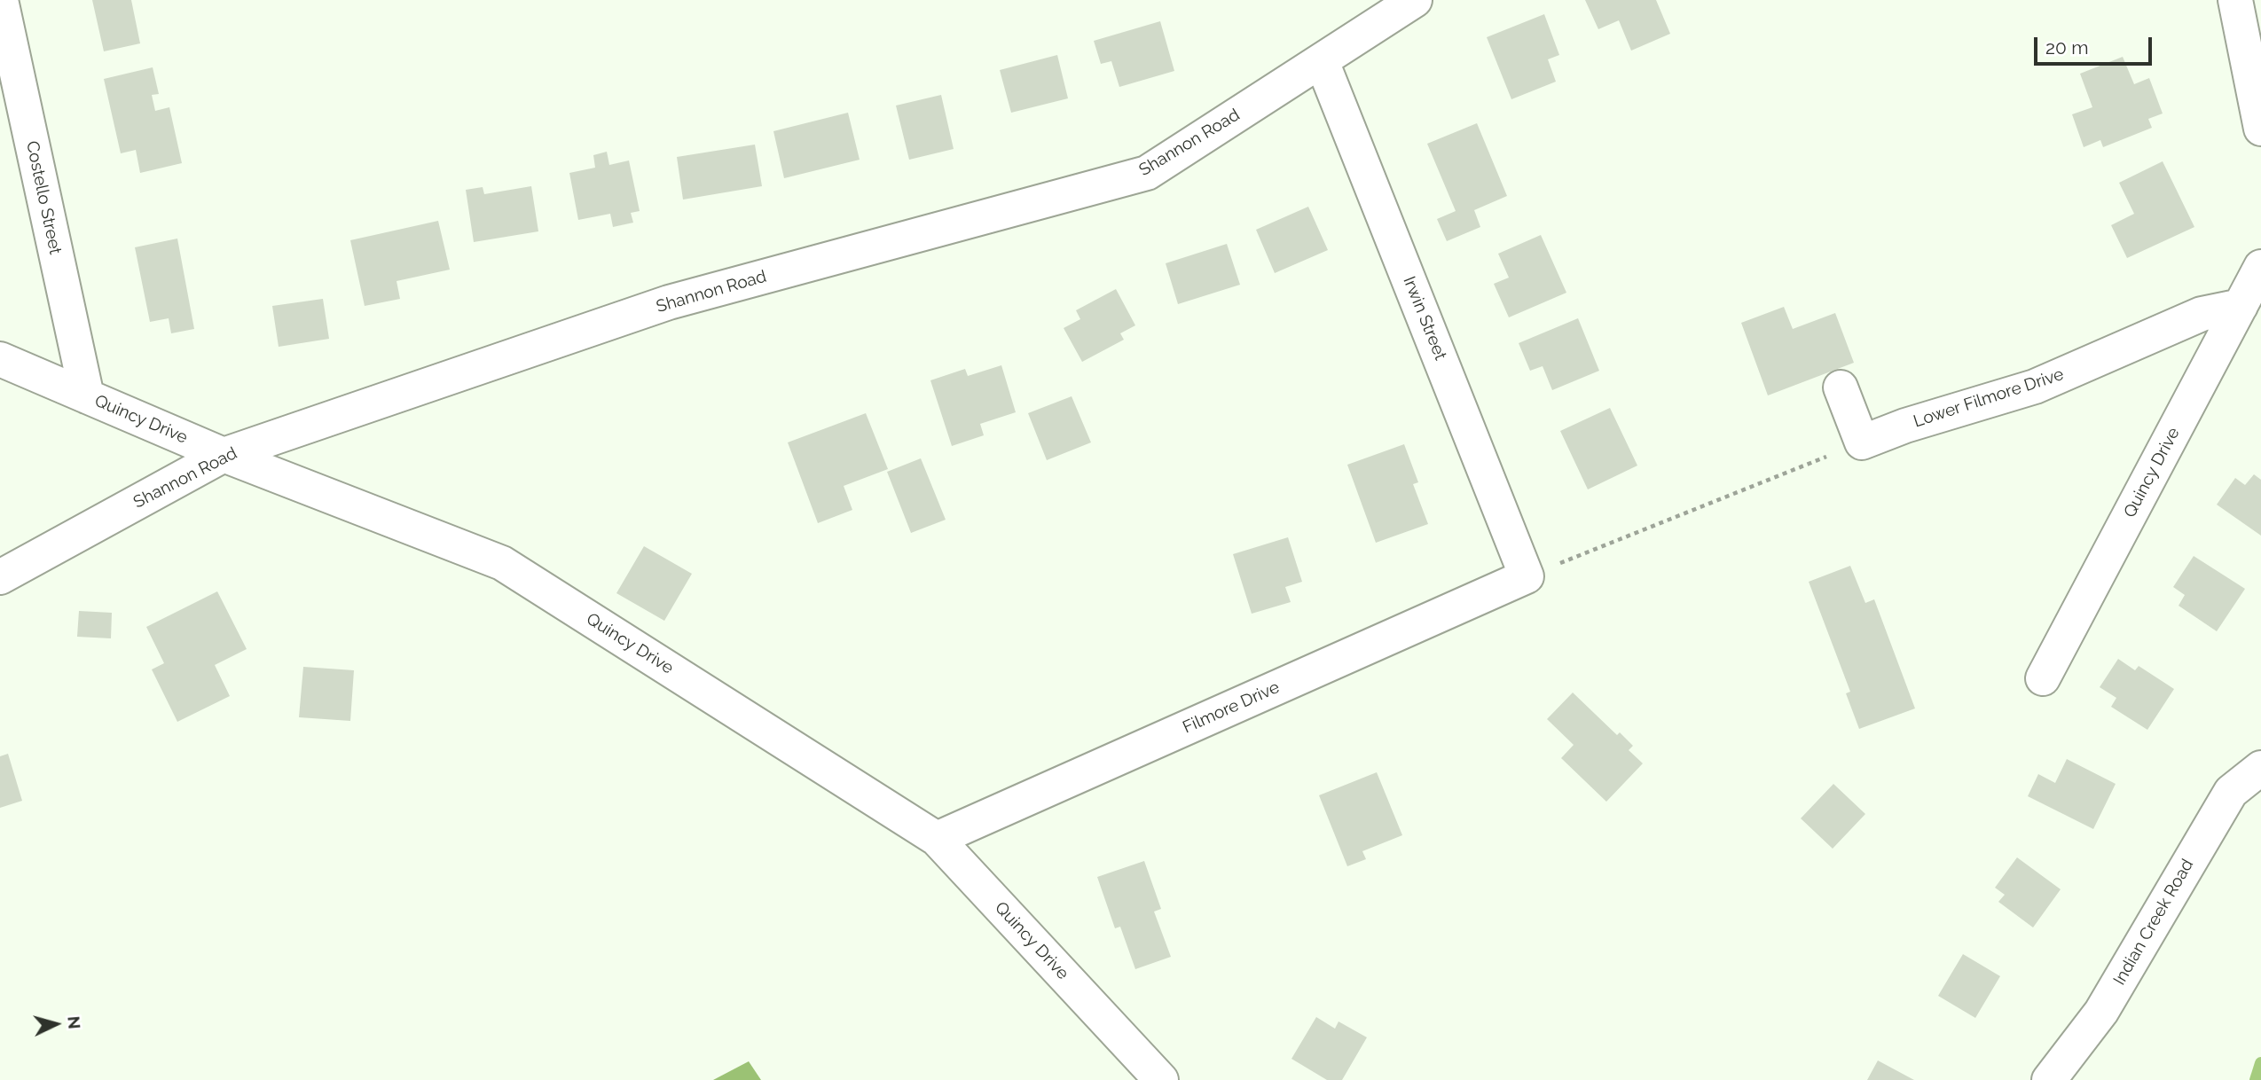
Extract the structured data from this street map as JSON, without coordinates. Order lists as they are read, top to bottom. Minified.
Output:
{"streets":{"street":["Shannon Road","Costello Street","Irwin Street","Lower Filmore Drive","Quincy Drive","Filmore Drive","Indian Creek Road"]},"crossings":[["Shannon Road","Irwin Street"],["Shannon Road","Quincy Drive"],["Costello Street","Quincy Drive"],["Irwin Street","Filmore Drive"],["Lower Filmore Drive","Quincy Drive"],["Quincy Drive","Filmore Drive"]],"scale_bar":"20 m","north":"right"}
